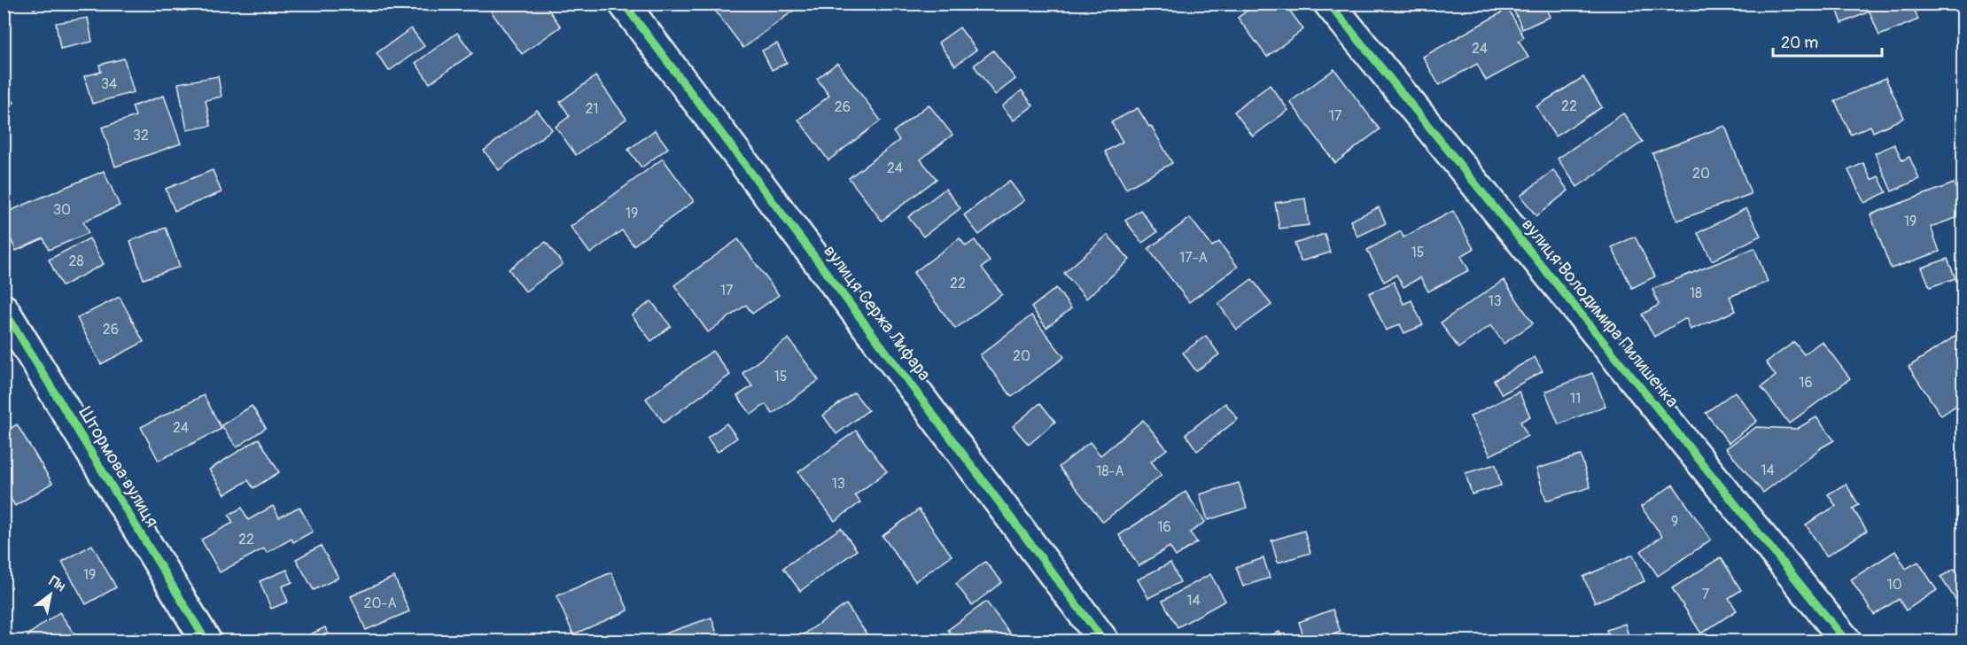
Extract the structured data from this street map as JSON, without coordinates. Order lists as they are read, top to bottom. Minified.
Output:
{"streets":{"street":["вулиця Сержа Лифара","вулиця Володимира Пилишенка","Штормова вулиця"]},"house_numbers":["24","34","22","26","21","17","32","24","20","30","19","19","15","17-А","28","22","17","18","13","26","20","15","16","11","24","14","18-А","13","9","16","22","19","10","7","14","20-А"],"scale_bar":"20 m","north":"top right"}
